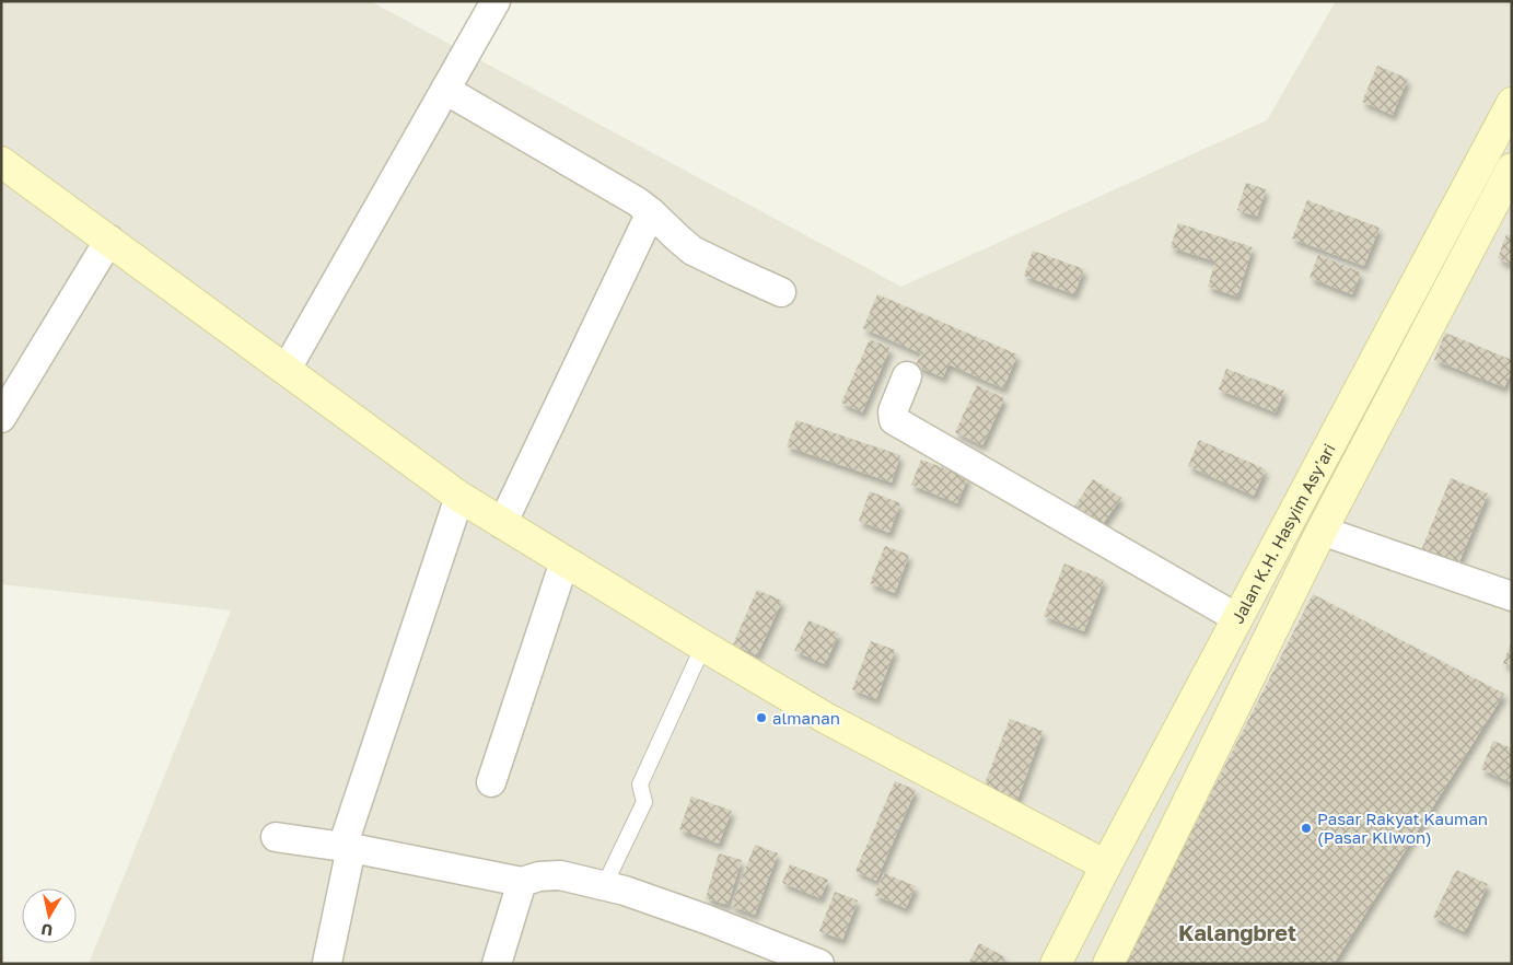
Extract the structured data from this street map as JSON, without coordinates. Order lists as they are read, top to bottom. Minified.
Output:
{"streets":{"main road":["Jalan K.H. Hasyim Asy'ari"]},"districts":["Kalangbret"],"places":["almanan","Pasar Rakyat Kauman (Pasar Kliwon)"],"north":"bottom"}
